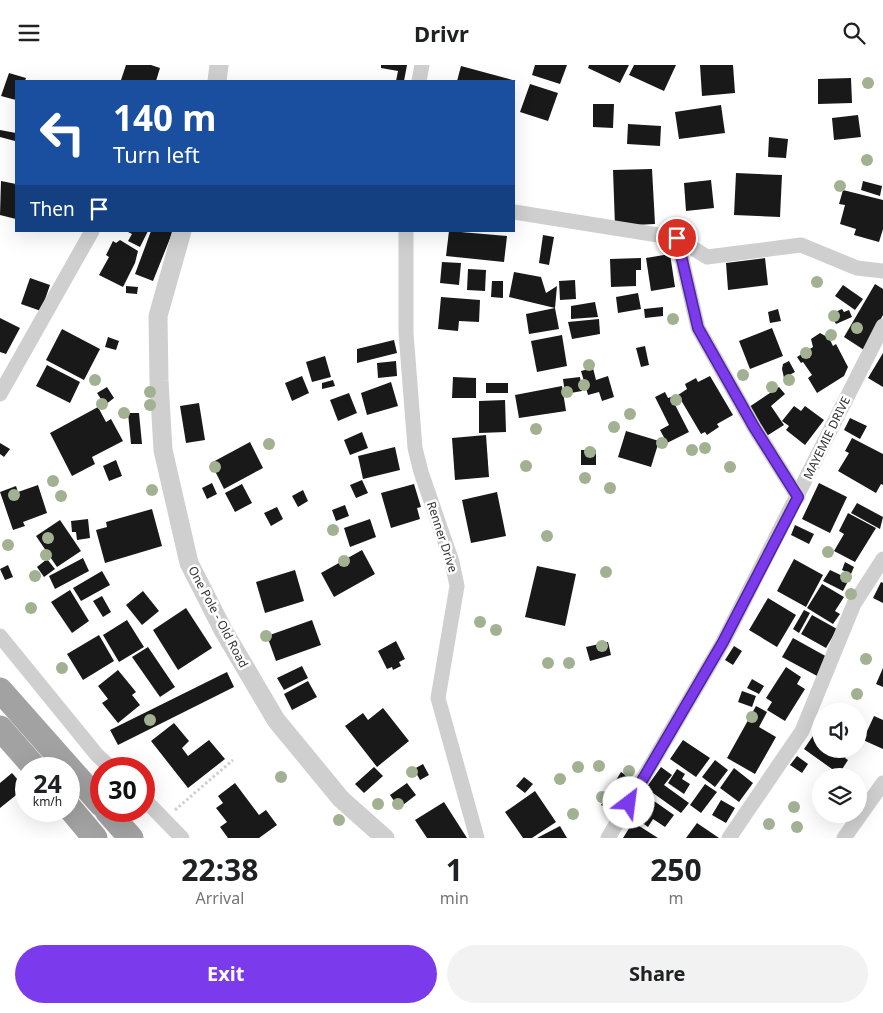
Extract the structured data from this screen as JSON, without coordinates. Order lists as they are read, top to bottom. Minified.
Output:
{"streets":{"street":["MAYEMIE DRIVE","Renner Drive","One Pole - Old Road"]},"page":{"header":"Drivr","turn":["140 m","Turn left"],"then":"Then","speed":"24 km/h","limit":"30","eta":["22:38","Arrival","1","min","250","m"],"buttons":["Exit","Share"]}}
